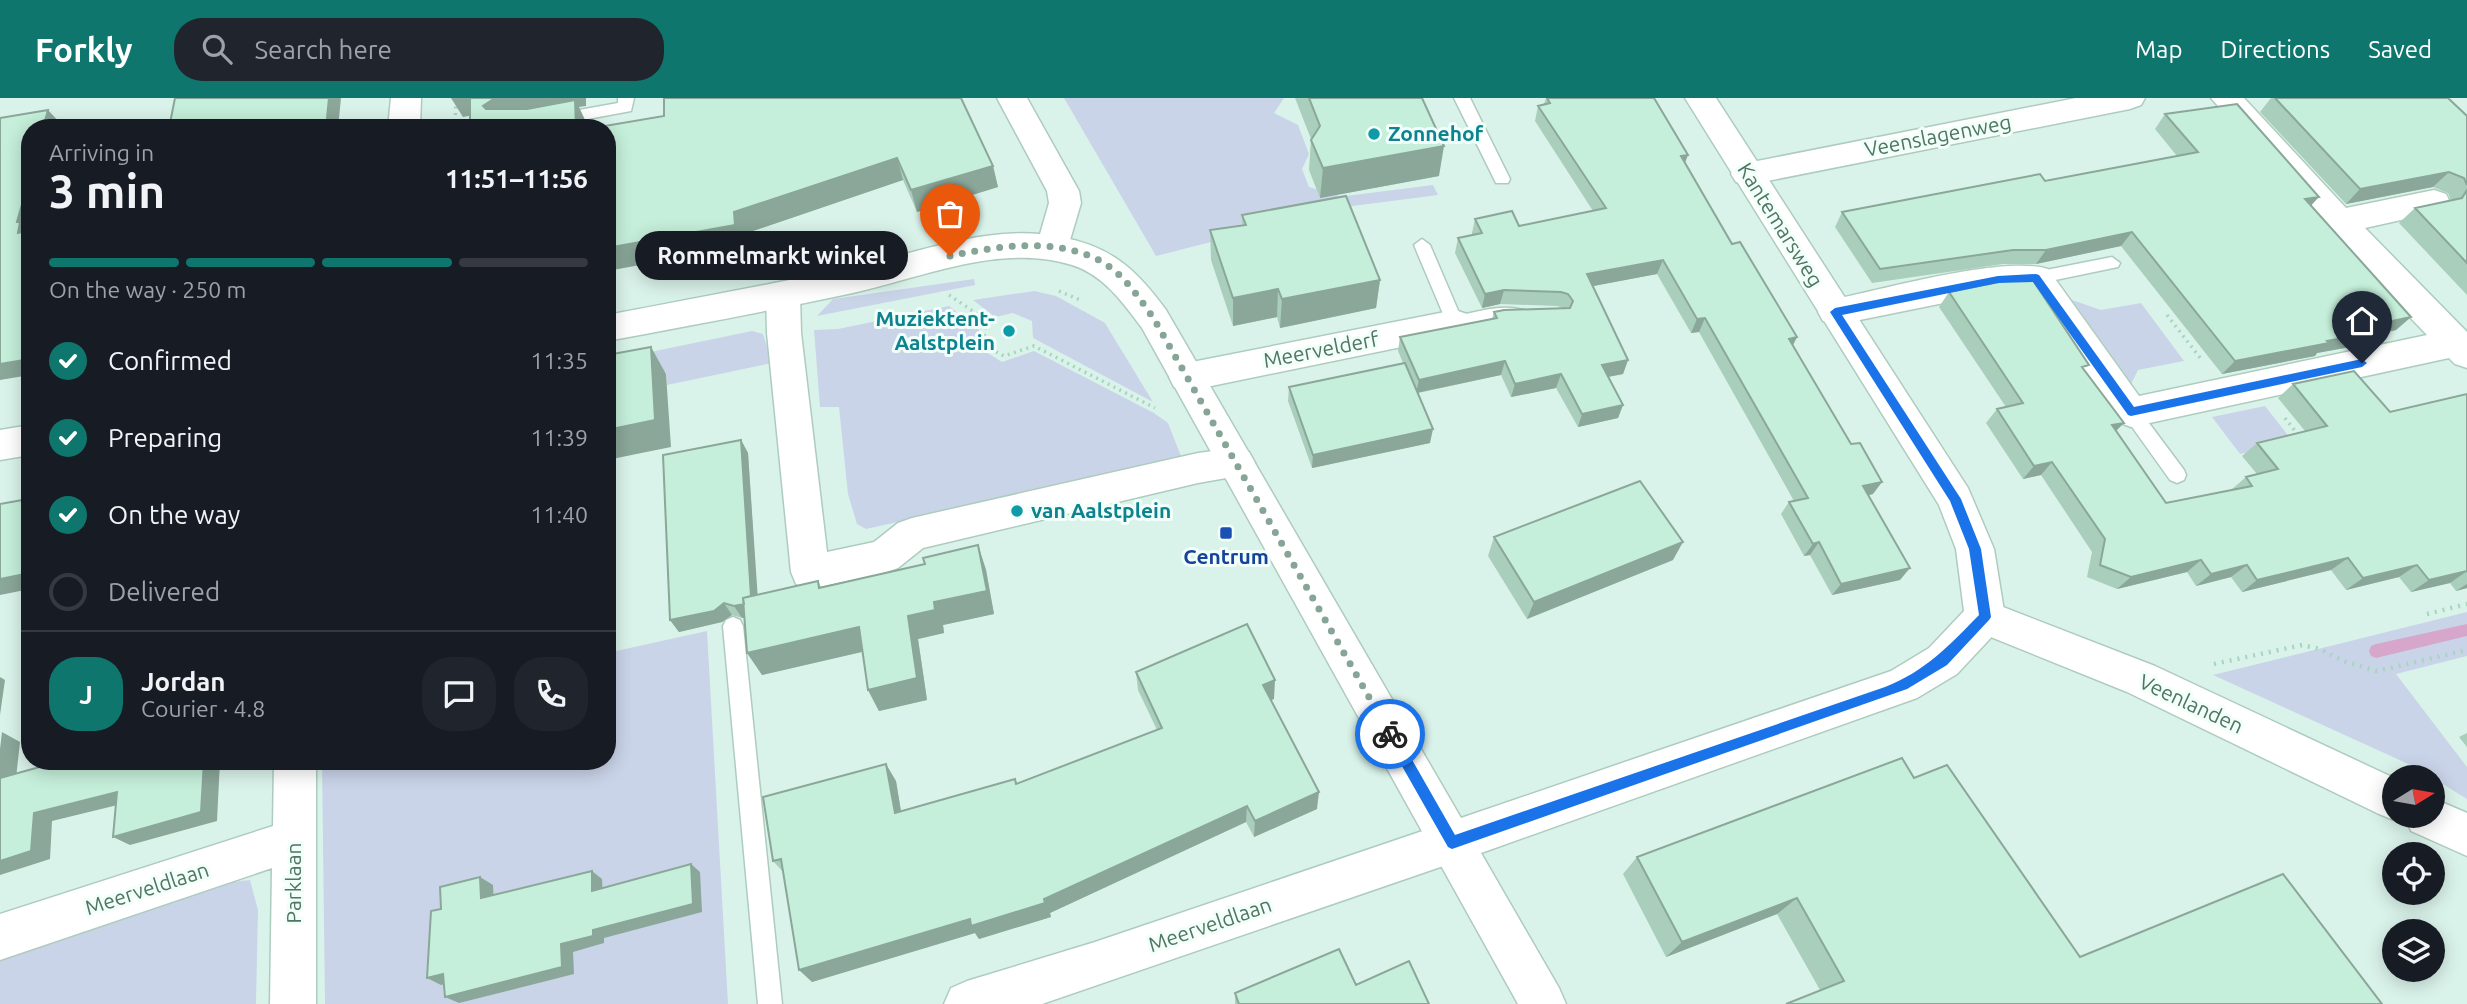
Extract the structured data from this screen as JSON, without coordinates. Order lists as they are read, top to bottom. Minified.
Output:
{"streets":{"street":["Veenslagenweg","Kantemarsweg","Meervelderf","Veenlanden","Parklaan","Meerveldlaan"]},"crossings":[["Veenslagenweg","Kantemarsweg"],["Kantemarsweg","Veenlanden"],["Parklaan","Meerveldlaan"]],"places":{"other":["Zonnehof","Rommelmarkt winkel","Muziektent- Aalstplein","van Aalstplein"],"transit":["Centrum"]},"north":"right","page":{"header":"Forkly","search":"Search here","nav":["Map","Directions","Saved"],"heading":["3 min","Arriving in","11:51–11:56"],"panel":["Jordan","Courier · 4.8"],"bubble":"Rommelmarkt winkel","bar":"On the way · 250 m","list":[["Confirmed","11:35"],["Preparing","11:39"],["On the way","11:40"],"Delivered"],"round":"J"}}
